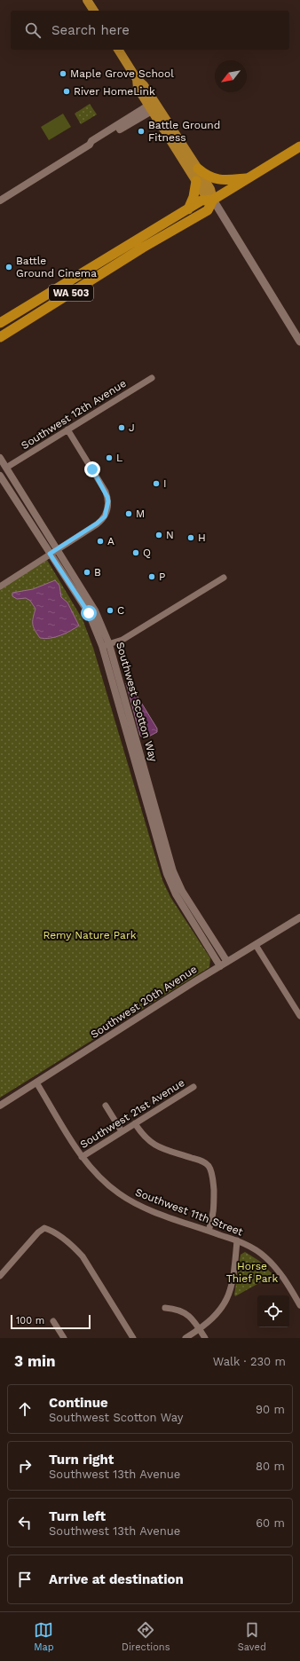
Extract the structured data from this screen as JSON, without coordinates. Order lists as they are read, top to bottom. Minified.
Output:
{"streets":{"highway":["WA 503"],"street":["Southwest 12th Avenue","Southwest Scotton Way","Southwest 20th Avenue","Southwest 21st Avenue","Southwest 11th Street"]},"crossings":[["Southwest 12th Avenue","Southwest Scotton Way"],["Southwest Scotton Way","Southwest 20th Avenue"],["Southwest 20th Avenue","Southwest 11th Street"],["Southwest 21st Avenue","Southwest 11th Street"]],"parks":["Remy Nature Park","Horse Thief Park"],"places":["Maple Grove School","River HomeLink","Battle Ground Fitness","Battle Ground Cinema","J","L","I","M","N","H","A","Q","B","P","C"],"scale_bar":"100 m","north":"bottom left","page":{"search":"Search here","scale":"100 m","heading":["3 min","Walk · 230 m"],"list":[["Continue","Southwest Scotton Way","90 m"],["Turn right","Southwest 13th Avenue","80 m"],["Turn left","Southwest 13th Avenue","60 m"],"Arrive at destination"],"nav":["Map","Directions","Saved"]}}
